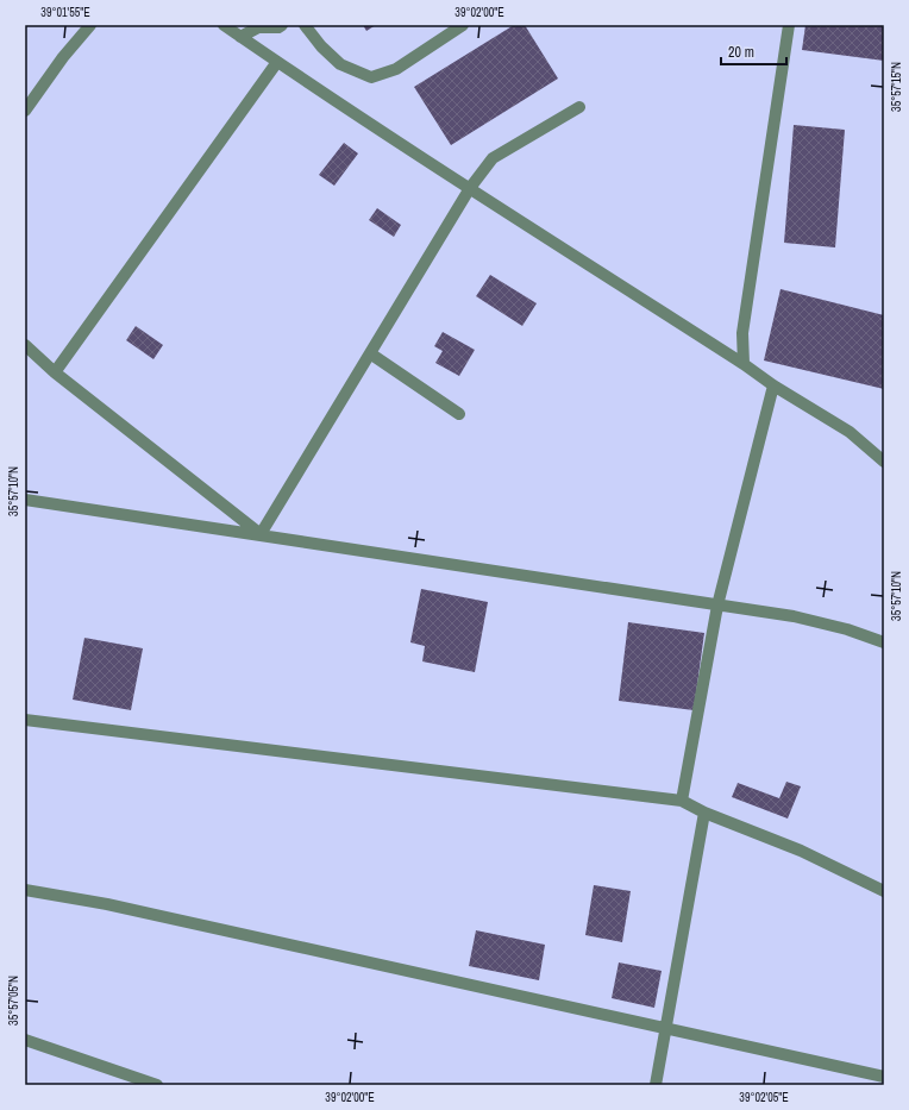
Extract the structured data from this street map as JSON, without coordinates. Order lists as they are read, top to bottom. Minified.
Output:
{"scale_bar":"20 m","coordinates":["39°01'55\"E","39°02'00\"E","35°57'15\"N","35°57'10\"N","35°57'05\"N","39°02'05\"E"]}
